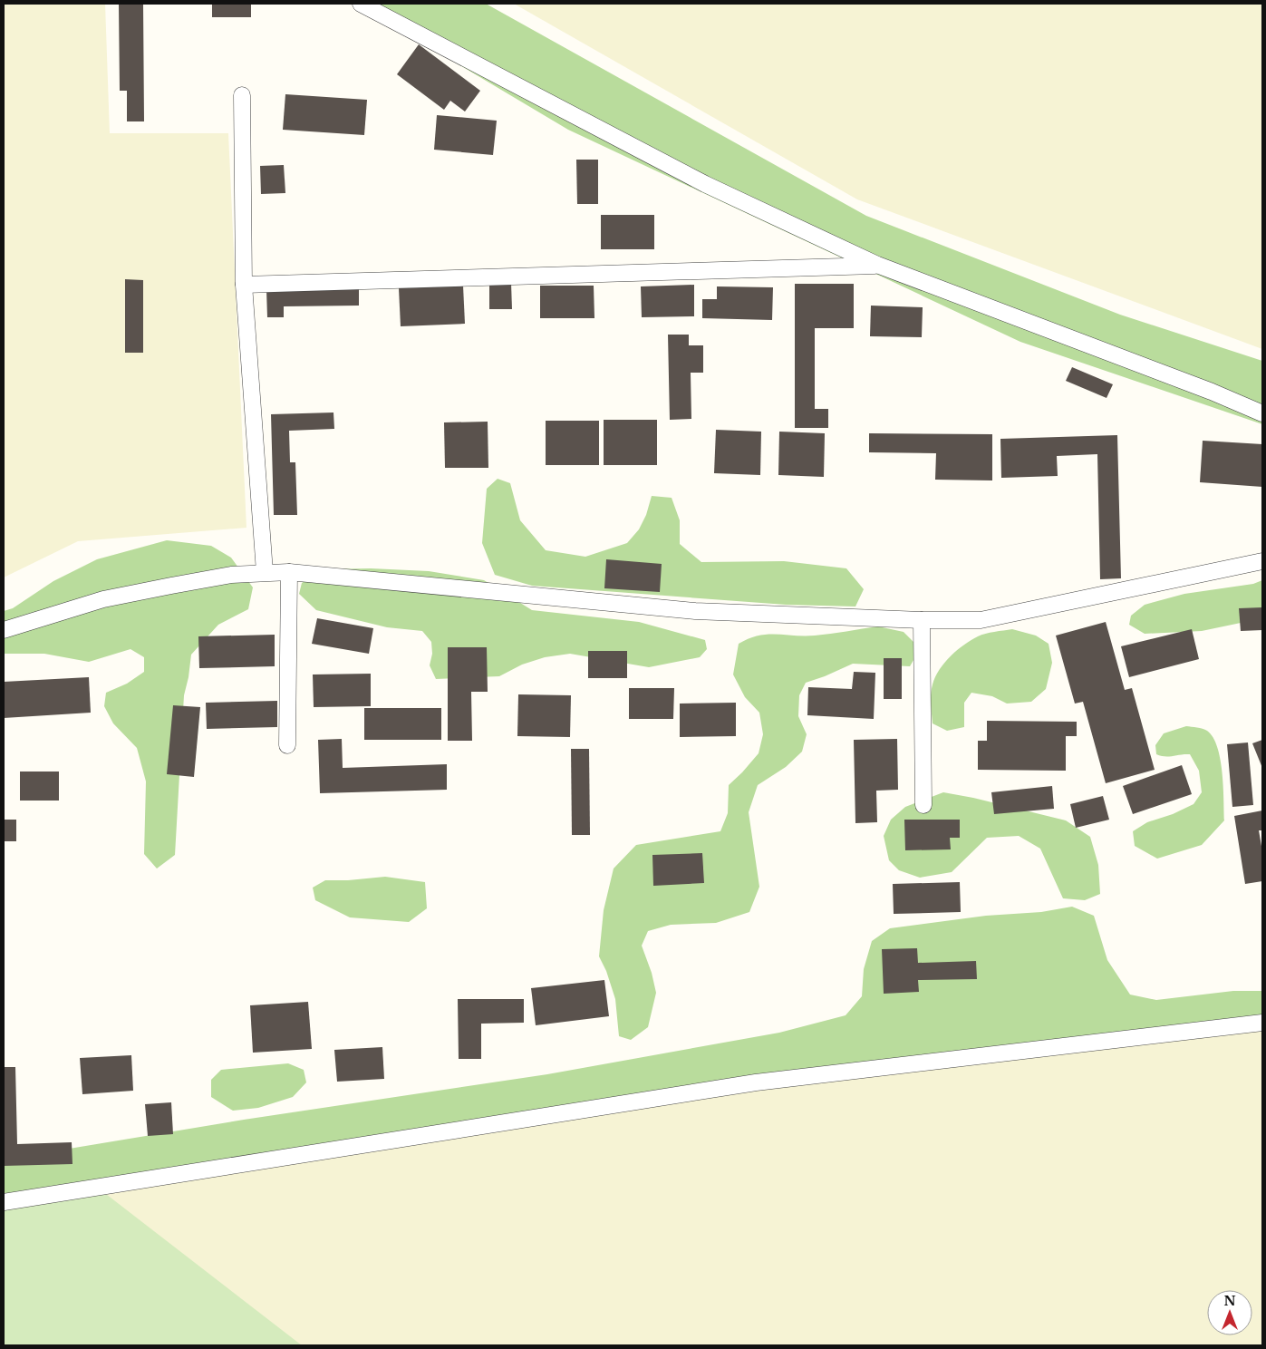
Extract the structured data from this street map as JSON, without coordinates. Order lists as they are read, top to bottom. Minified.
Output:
{"north":"top"}
